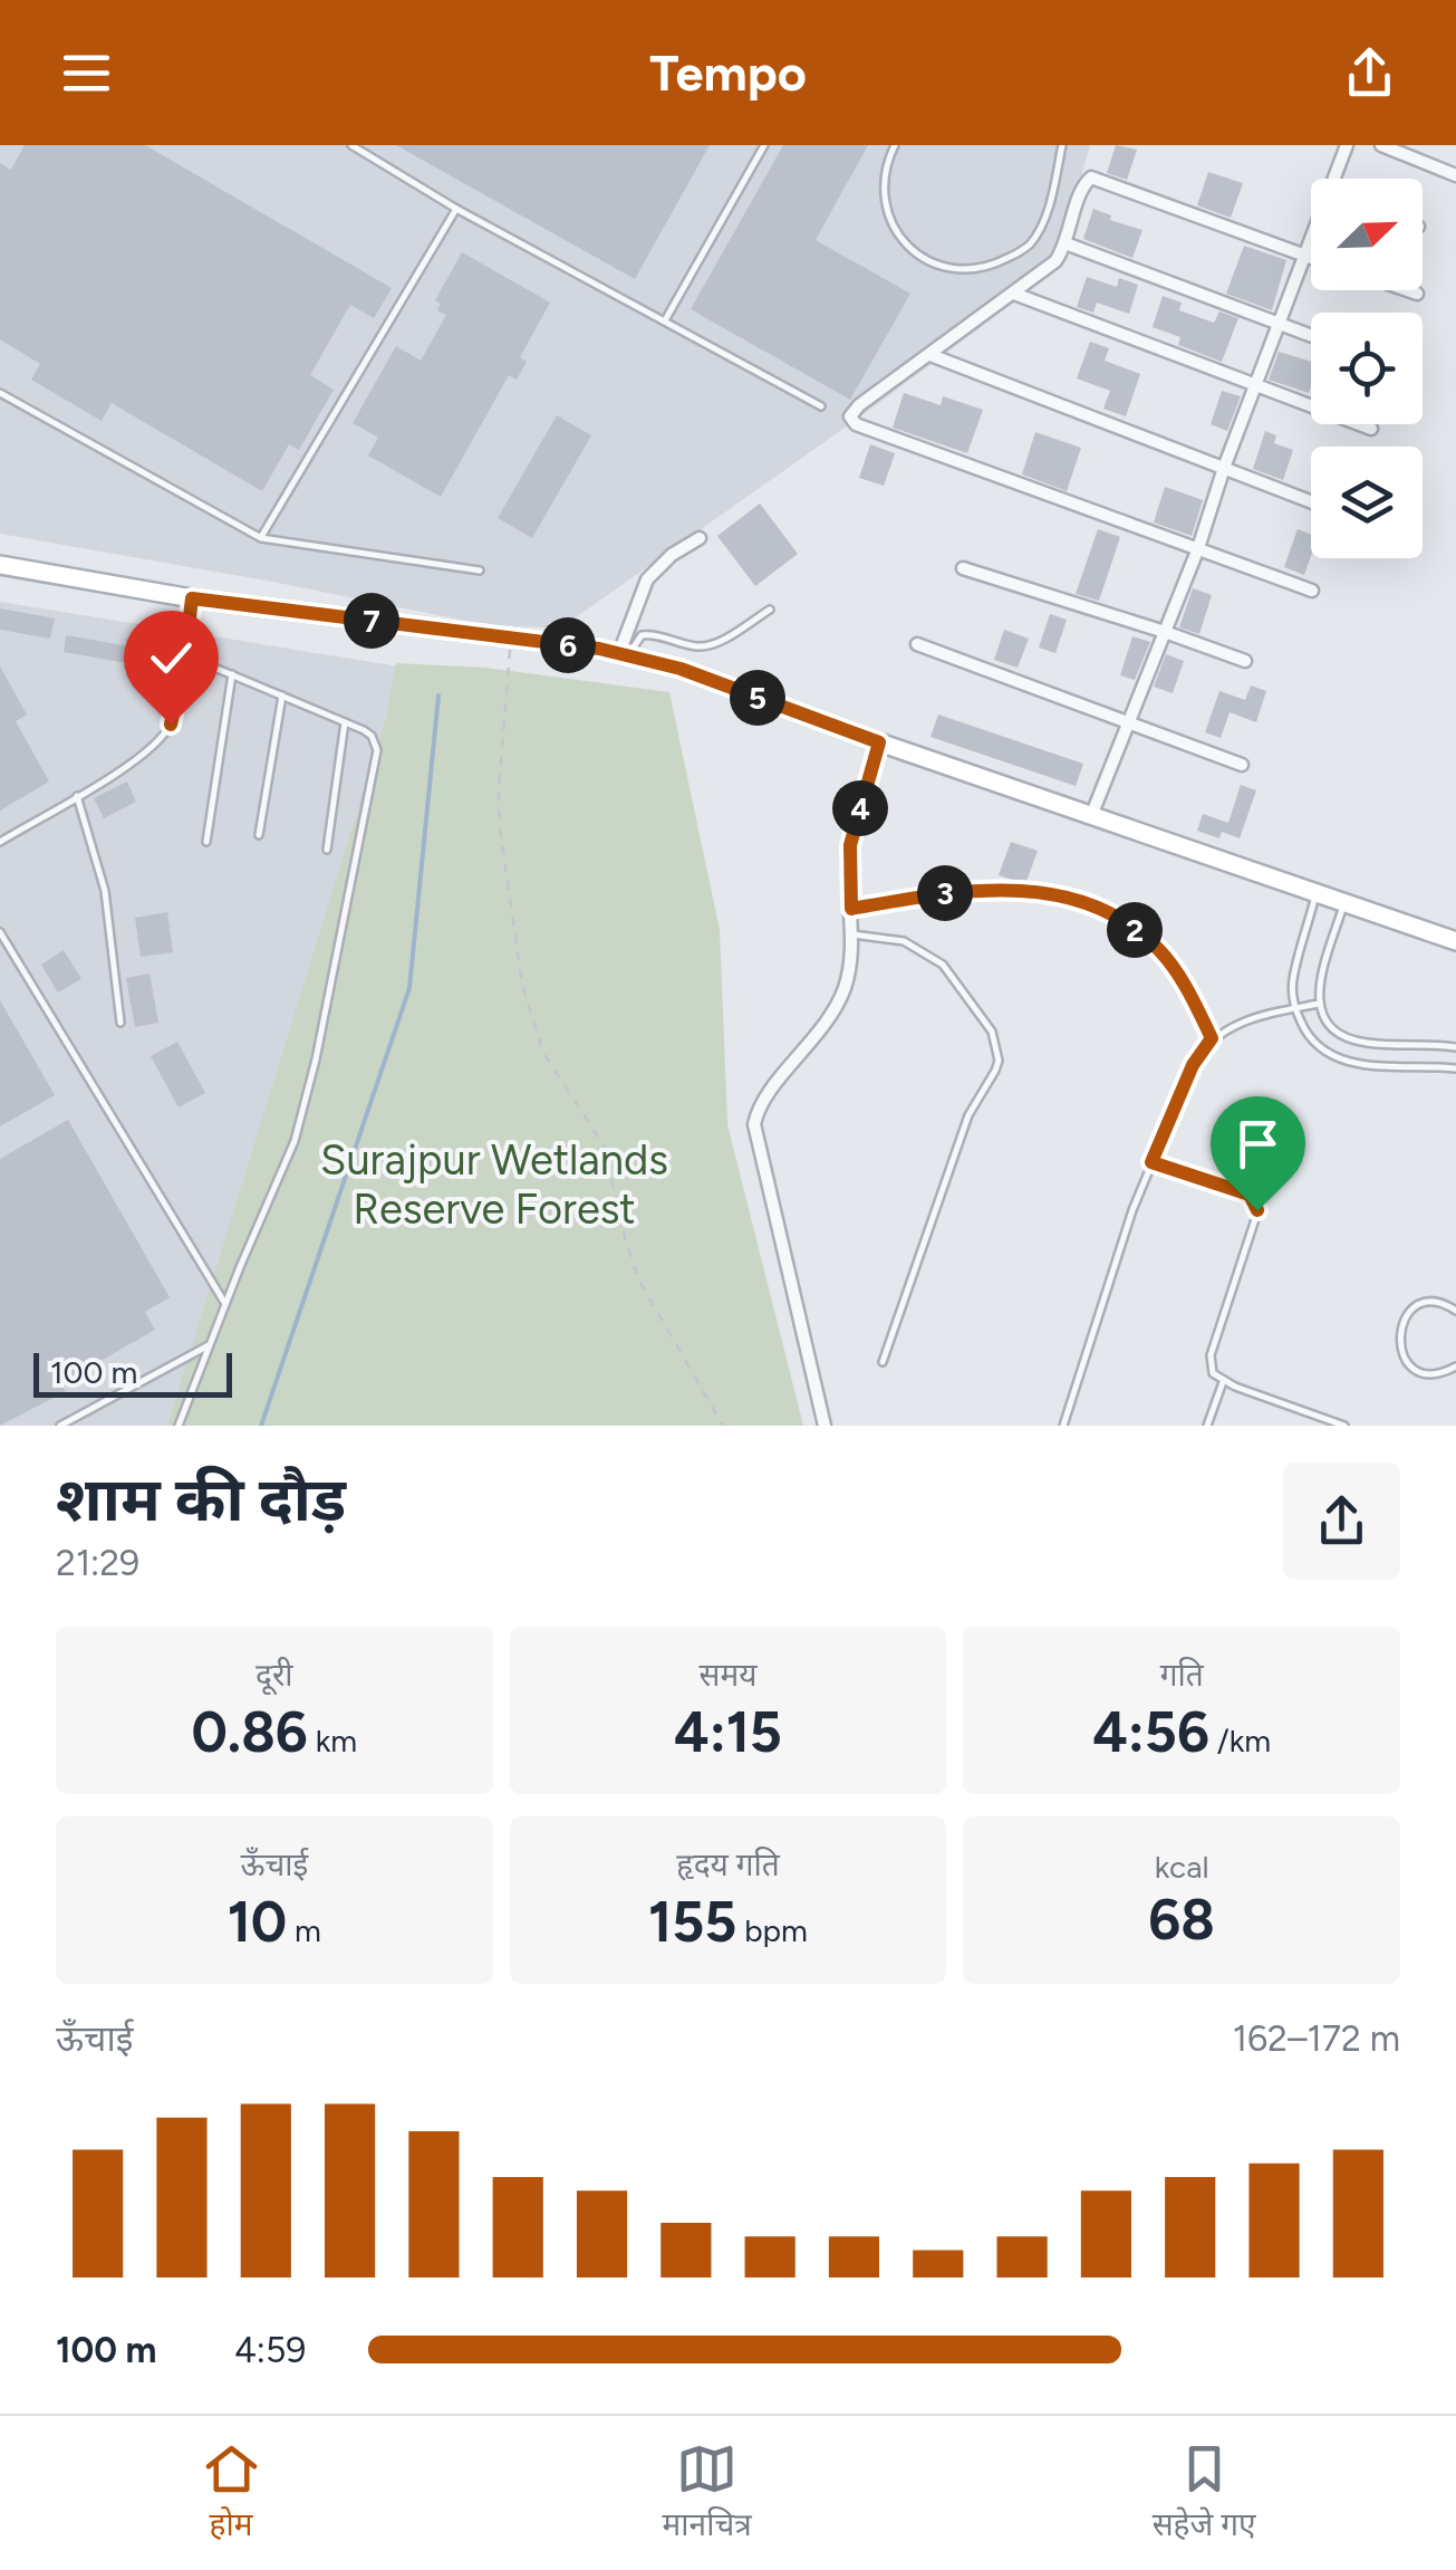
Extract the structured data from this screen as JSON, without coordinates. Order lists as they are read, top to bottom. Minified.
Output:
{"parks":["Surajpur Wetlands Reserve Forest"],"scale_bar":"100 m","north":"top right","page":{"header":"Tempo","pins":["7","6","5","4","3","2"],"scale":"100 m","heading":["शाम की दौड़","21:29"],"stats":[["दूरी","0.86 km"],["समय","4:15"],["गति","4:56 /km"],["ऊँचाई","10 m"],["हृदय गति","155 bpm"],["kcal","68"]],"chart":["ऊँचाई","162–172 m"],"list":[{"name":"100 m","note":"4:59"}],"tabs":["होम","मानचित्र","सहेजे गए"]}}
